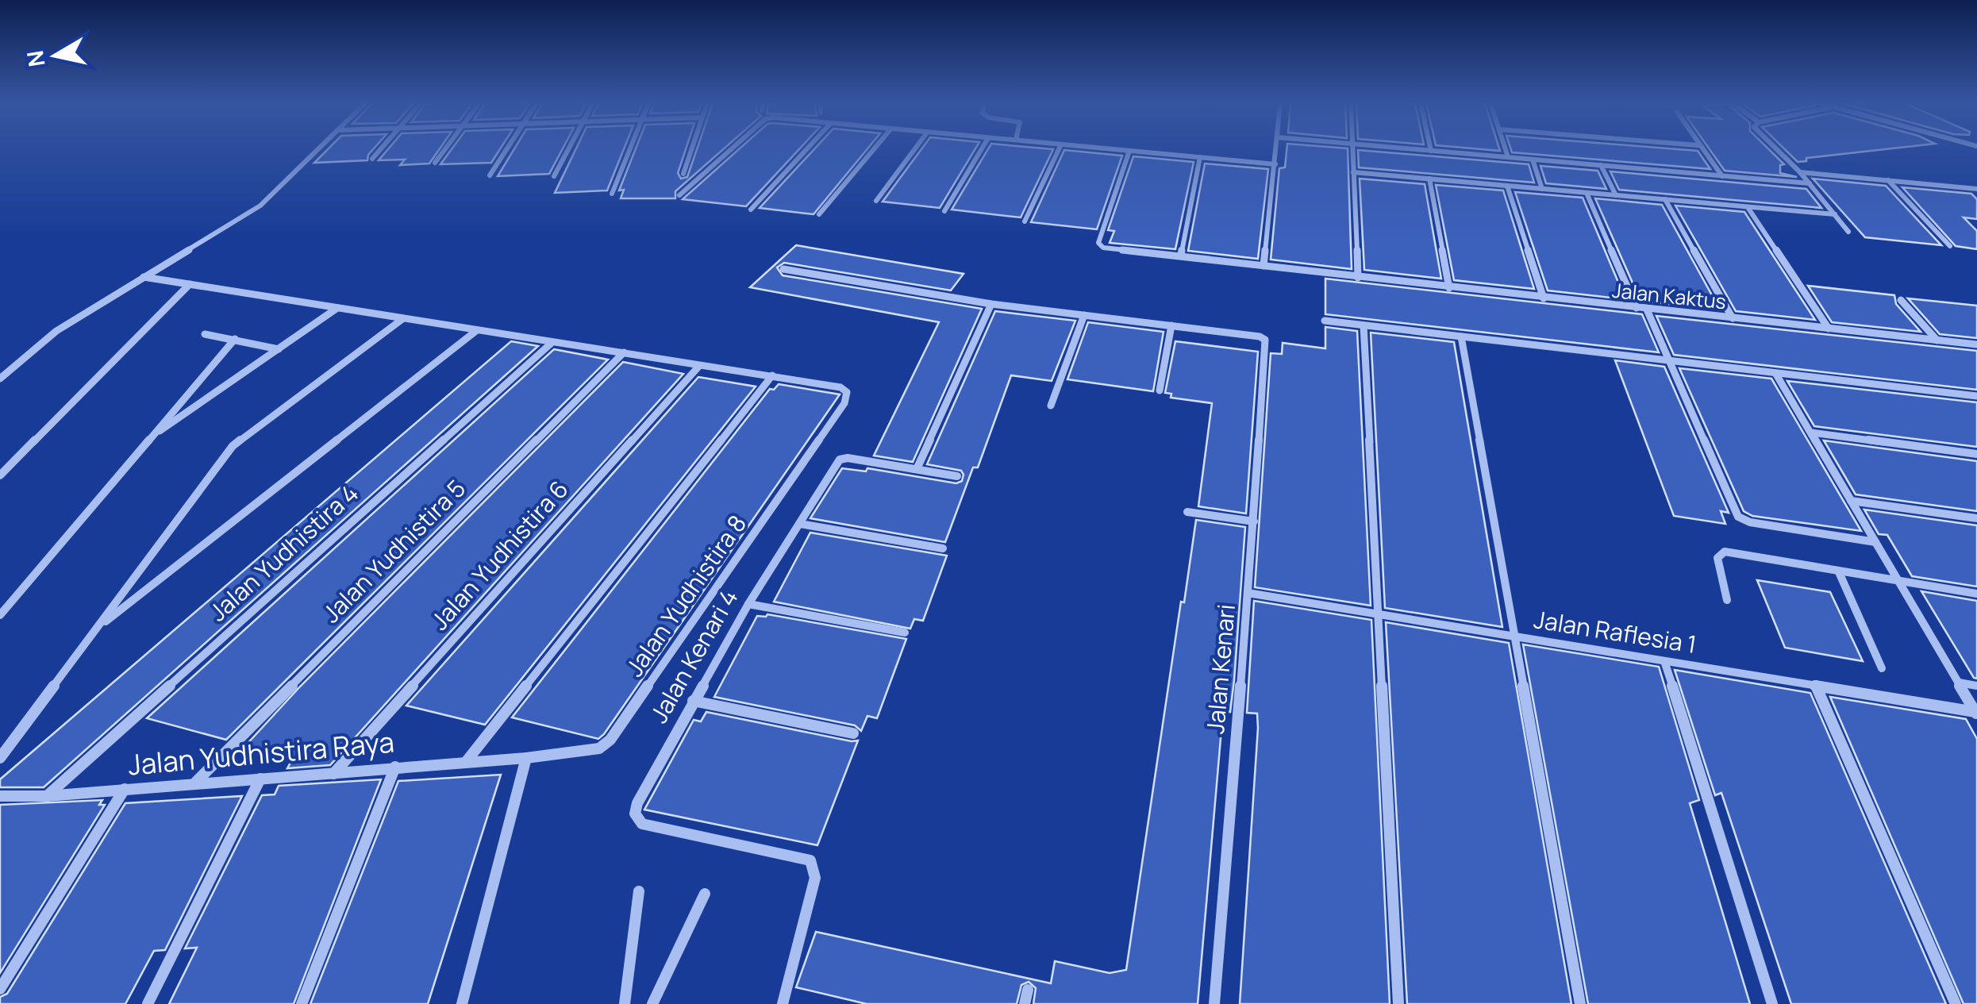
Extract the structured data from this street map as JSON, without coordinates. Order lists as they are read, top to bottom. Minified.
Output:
{"streets":{"street":["Jalan Kaktus","Jalan Yudhistira 5","Jalan Yudhistira 4","Jalan Yudhistira 6","Jalan Yudhistira 8","Jalan Raflesia 1","Jalan Kenari 4","Jalan Kenari","Jalan Yudhistira Raya"]},"crossings":[["Jalan Yudhistira 5","Jalan Yudhistira Raya"],["Jalan Yudhistira 4","Jalan Yudhistira Raya"],["Jalan Yudhistira 6","Jalan Yudhistira Raya"],["Jalan Yudhistira 8","Jalan Yudhistira Raya"],["Jalan Raflesia 1","Jalan Kenari"]],"north":"left"}
